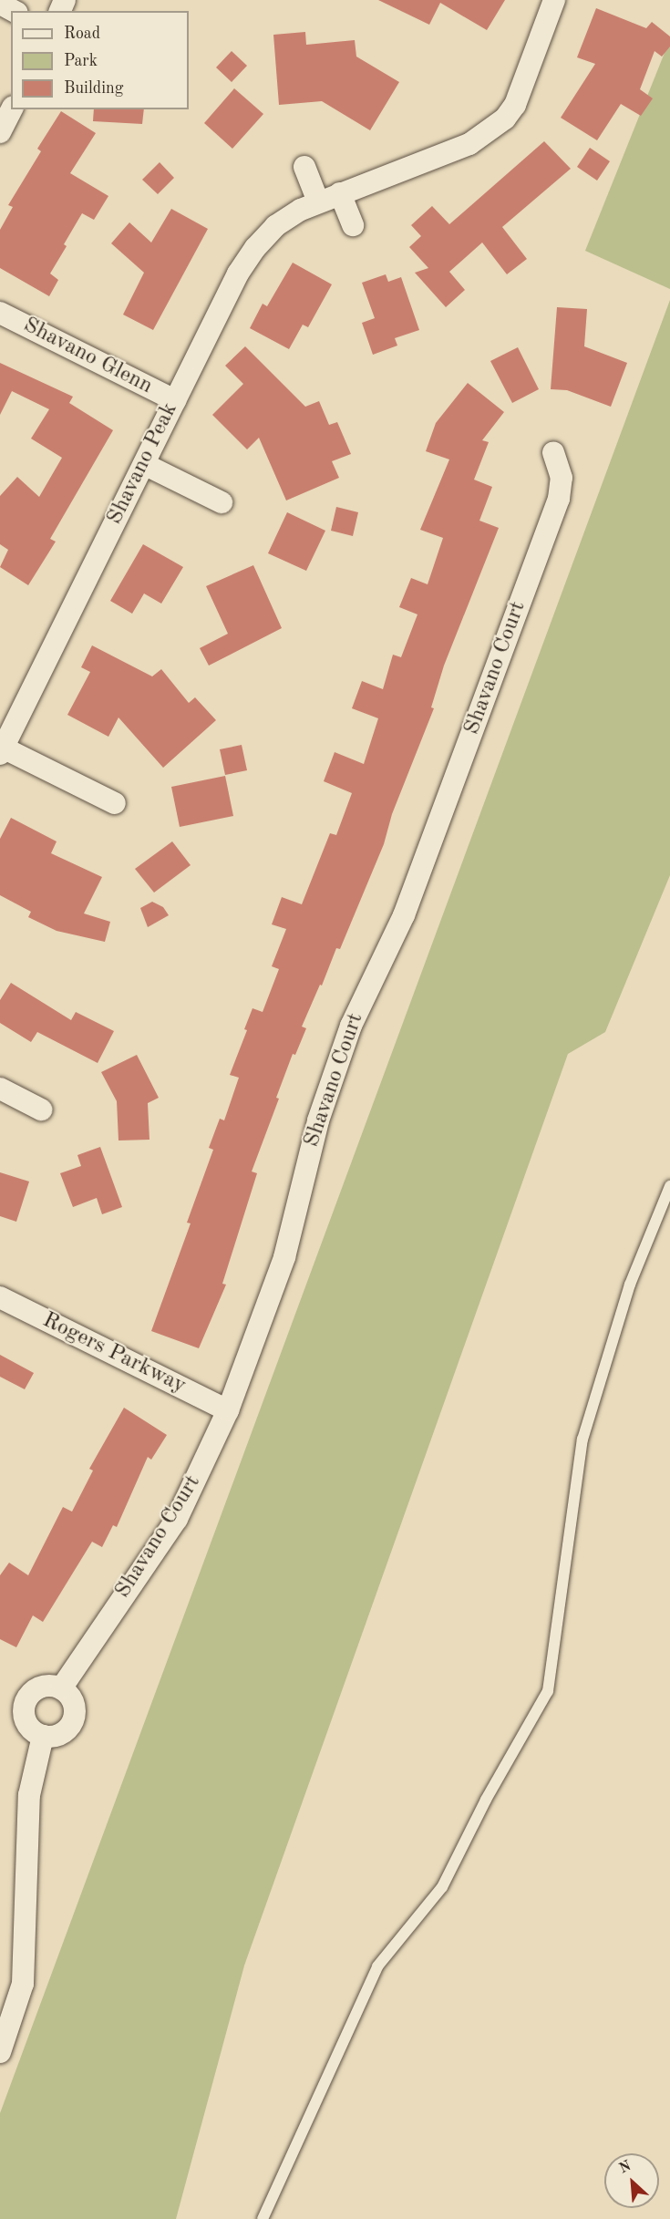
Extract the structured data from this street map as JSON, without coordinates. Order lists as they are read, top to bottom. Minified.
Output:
{"streets":{"street":["Shavano Glenn","Shavano Peak","Shavano Court","Rogers Parkway"]},"crossings":[["Shavano Glenn","Shavano Peak"],["Shavano Court","Rogers Parkway"]],"legend":["Road","Park","Building"],"north":"top left"}
